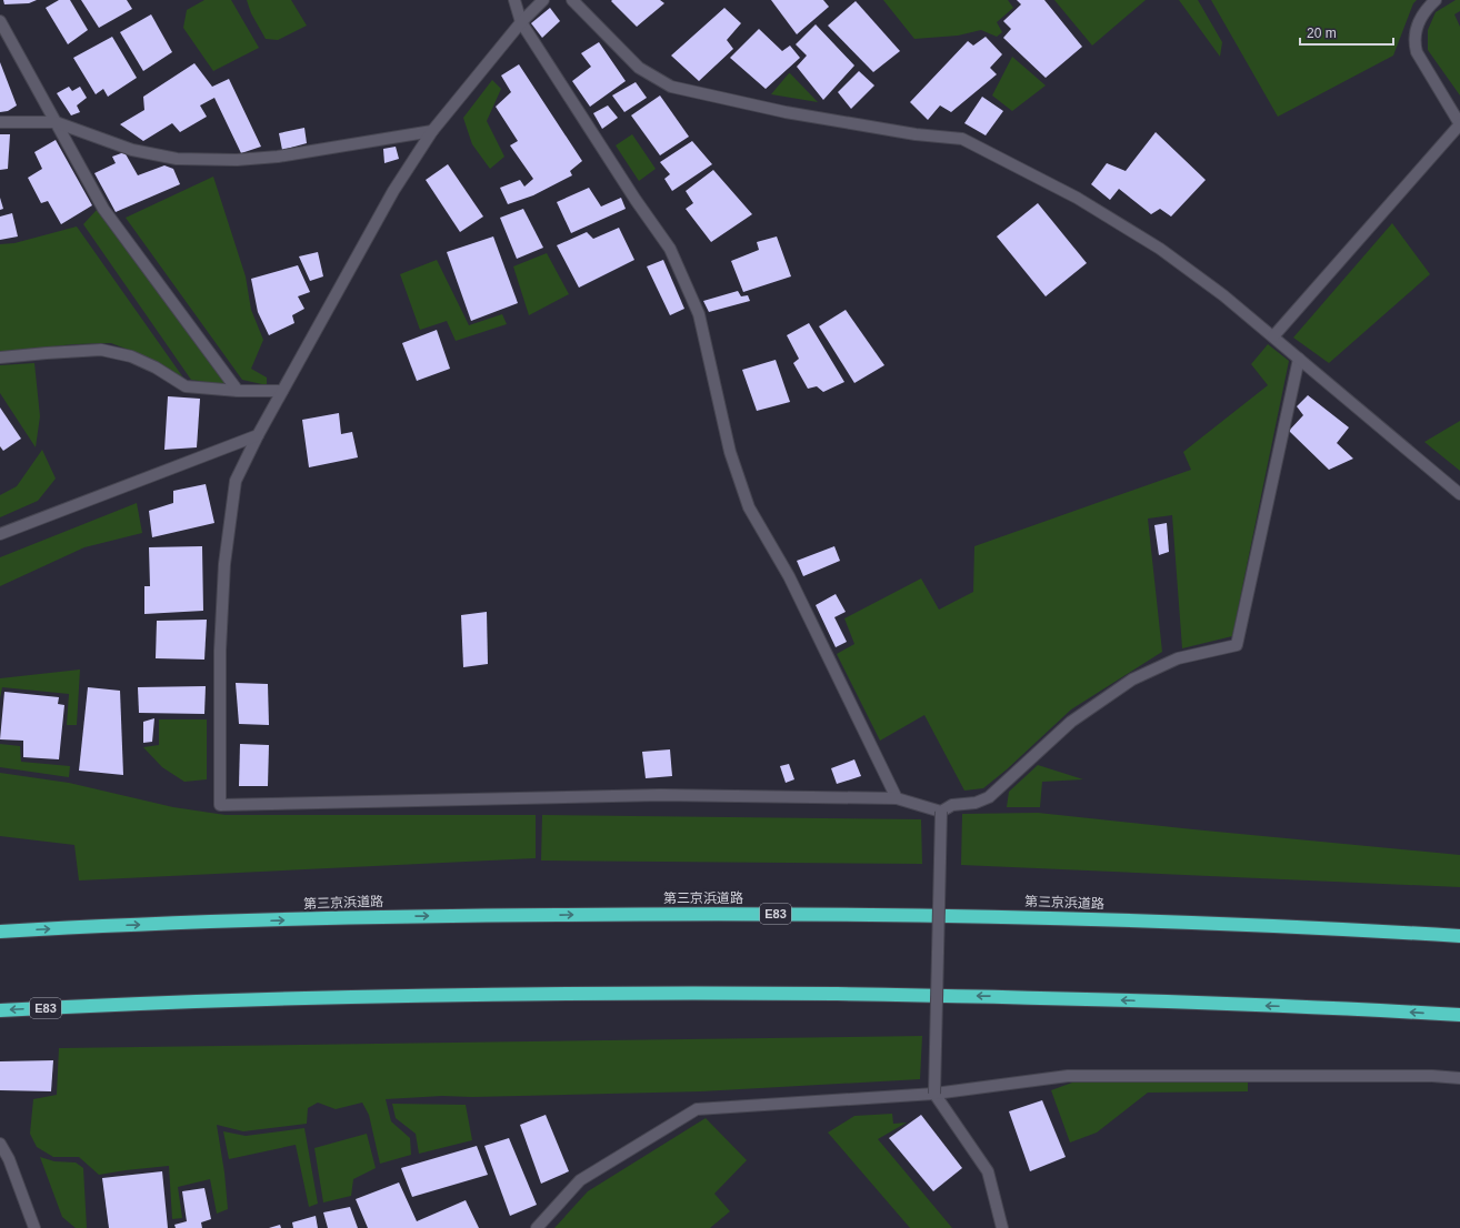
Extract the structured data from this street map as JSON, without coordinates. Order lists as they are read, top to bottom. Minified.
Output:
{"streets":{"highway":["第三京浜道路","E83"]},"scale_bar":"20 m"}
